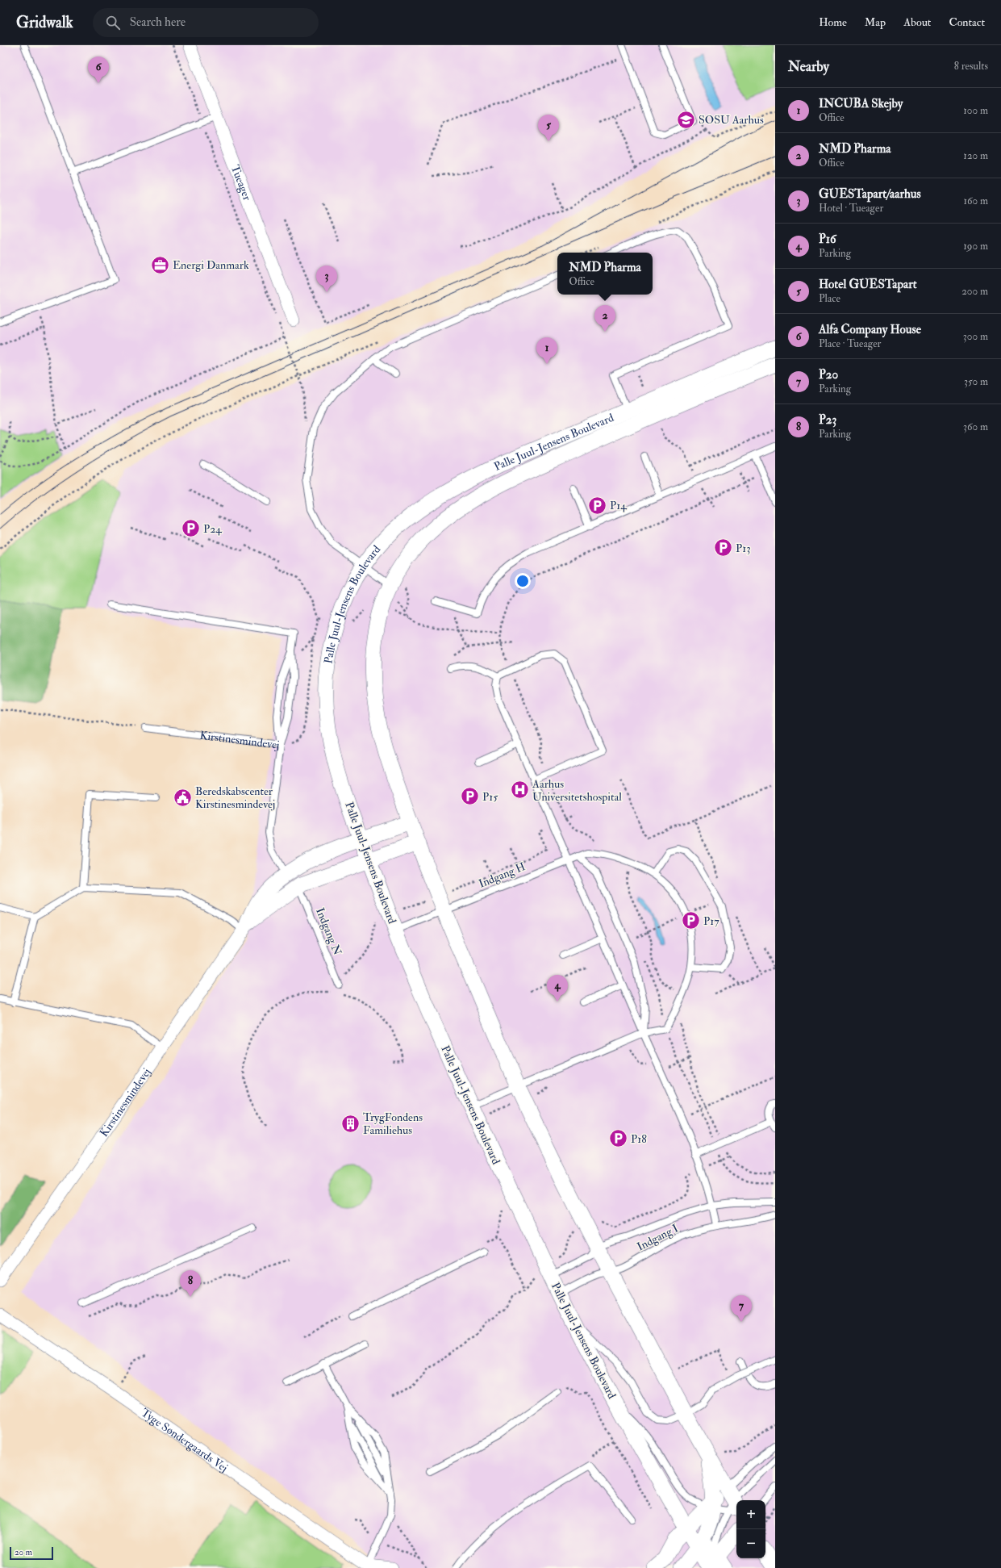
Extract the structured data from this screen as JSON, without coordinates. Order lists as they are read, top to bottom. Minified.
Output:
{"streets":{"street":["Tueager","Palle Juul-Jensens Boulevard","Kirstinesmindevej","Tyge Søndergaards Vej"],"lane":["Indgang H","Indgang N","Indgang I"]},"crossings":[["Palle Juul-Jensens Boulevard","Kirstinesmindevej"],["Palle Juul-Jensens Boulevard","Indgang H"],["Palle Juul-Jensens Boulevard","Indgang I"],["Kirstinesmindevej","Indgang N"]],"places":{"school or university":["SOSU Aarhus"],"office":["Energi Danmark"],"parking":["P14","P24","P13","P15","P17","P18"],"hospital":["Aarhus Universitetshospital"],"public building":["Beredskabscenter Kirstinesmindevej"],"building":["TrygFondens Familiehus"]},"scale_bar":"20 m","page":{"header":"Gridwalk","search":"Search here","nav":["Home","Map","About","Contact"],"heading":["Nearby","8 results"],"pins":["6","5","3","2","1","4","8","7"],"list":[{"mark":"1","name":"INCUBA Skejby","note":"Office","value":"100 m"},{"mark":"2","name":"NMD Pharma","note":"Office","value":"120 m"},{"mark":"3","name":"GUESTapart/aarhus","note":"Hotel · Tueager","value":"160 m"},{"mark":"4","name":"P16","note":"Parking","value":"190 m"},{"mark":"5","name":"Hotel GUESTapart","note":"Place","value":"200 m"},{"mark":"6","name":"Alfa Company House","note":"Place · Tueager","value":"300 m"},{"mark":"7","name":"P20","note":"Parking","value":"350 m"},{"mark":"8","name":"P23","note":"Parking","value":"360 m"}],"popup":["NMD Pharma","Office"],"map_buttons":["+","−"],"scale":"20 m"}}
